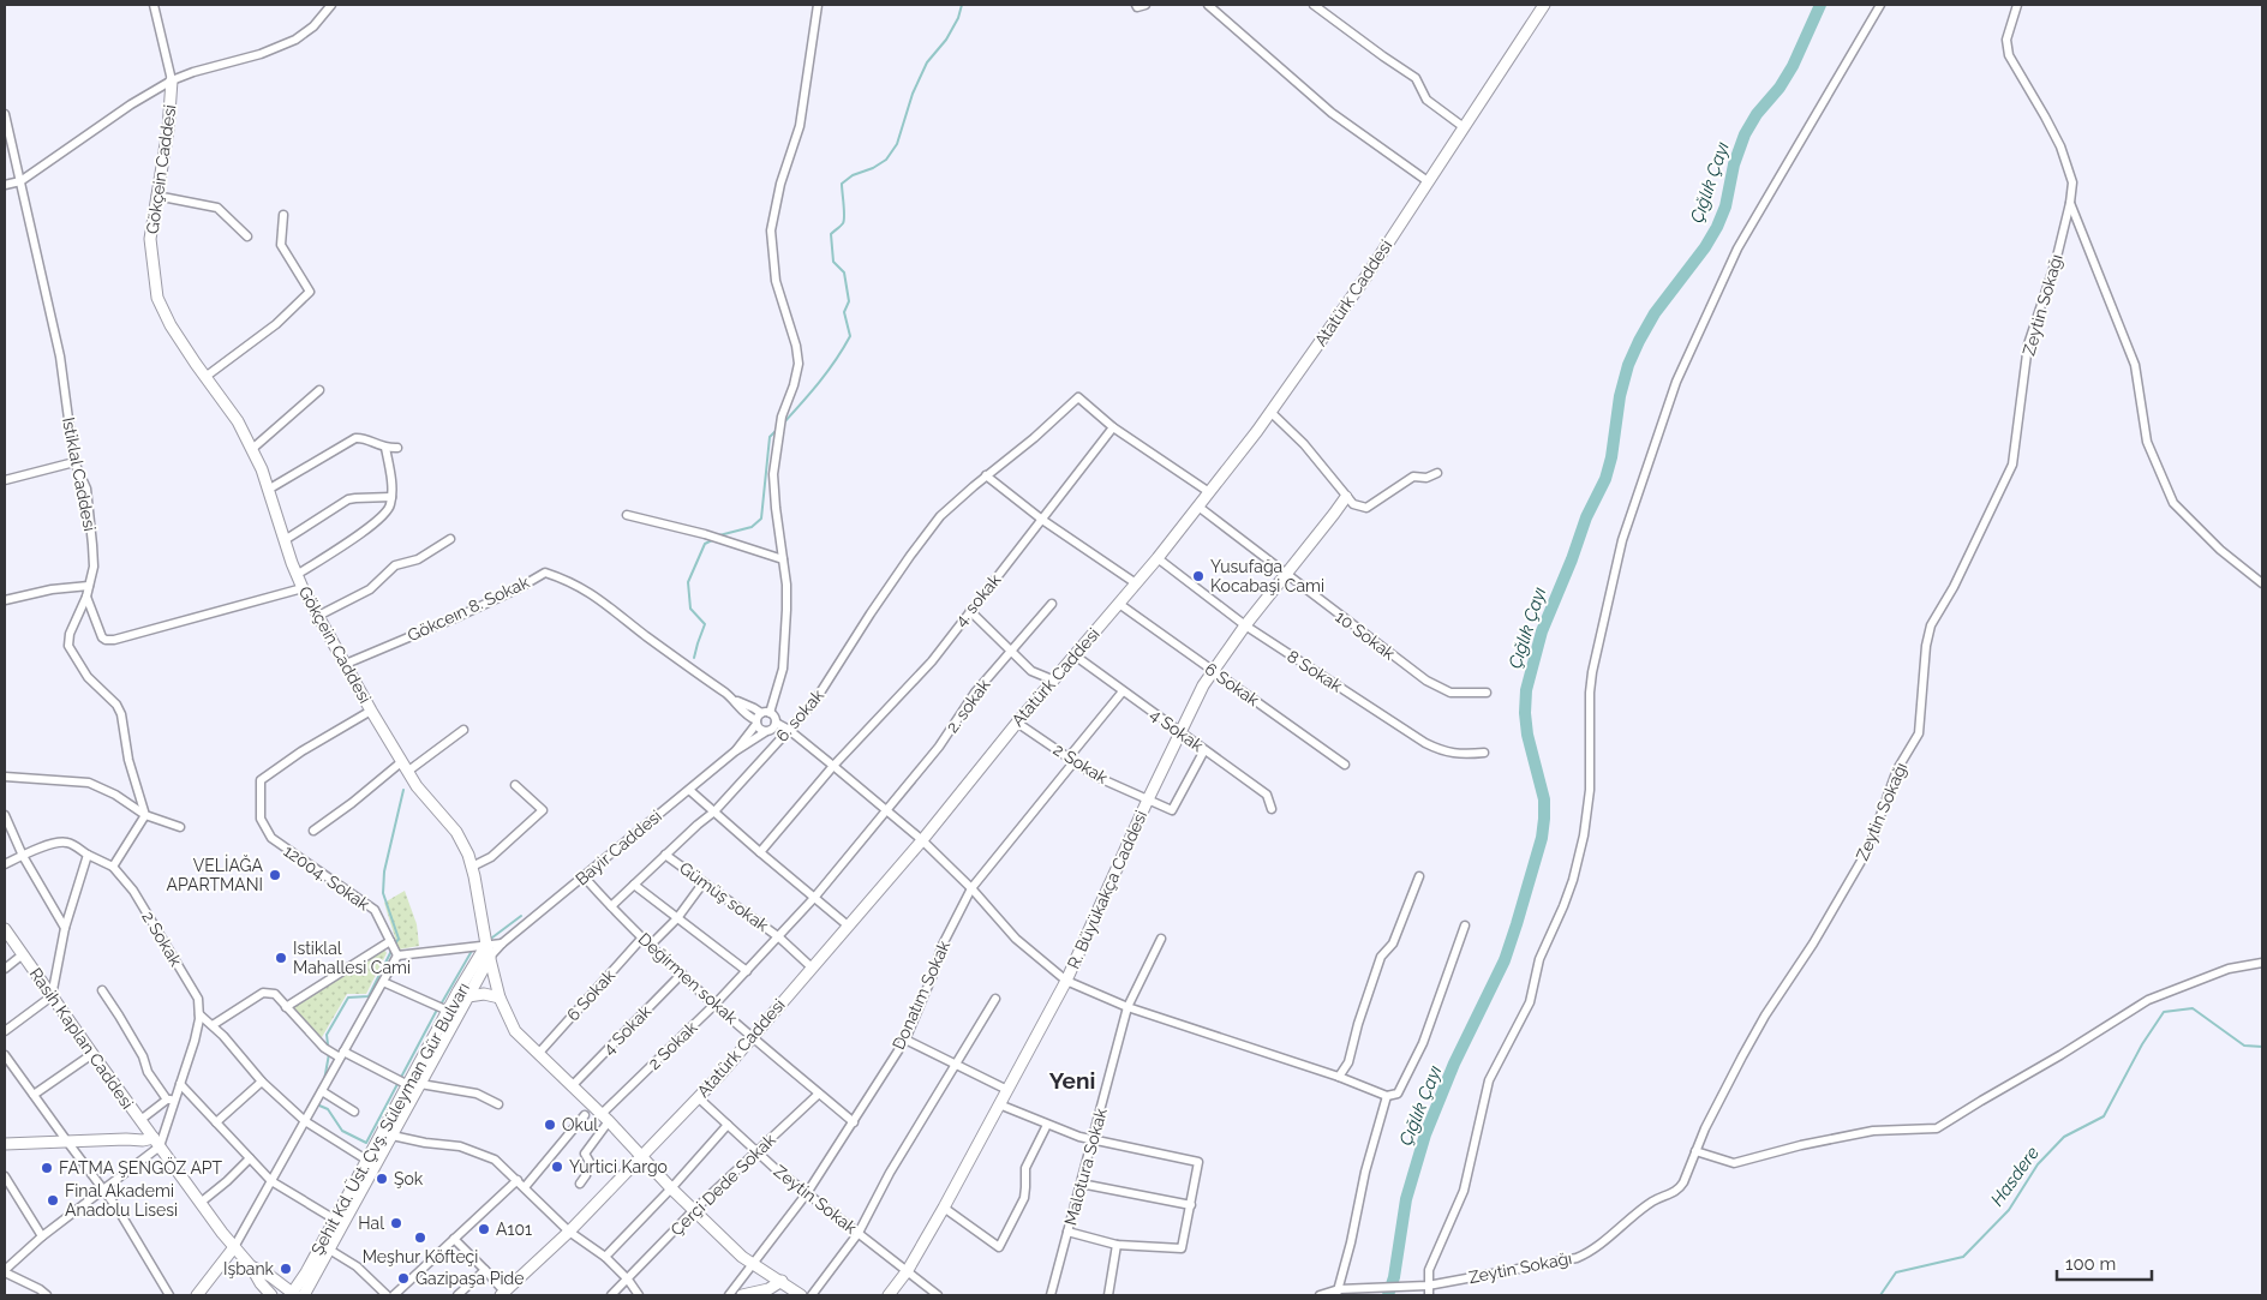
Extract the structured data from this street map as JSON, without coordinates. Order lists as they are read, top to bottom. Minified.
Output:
{"streets":{"street":["Gökçein Caddesi","Atatürk Caddesi","Zeytin Sokağı","Istiklal Caddesi","4. sokak","Gökceın 8. Sokak","10 Sokak","8 Sokak","6 Sokak","2. sokak","6. sokak","4 Sokak","2 Sokak","Bayir Caddesi","12004. Sokak","R. Büyükakça Caddesi","Gümüş sokak","Değirmen sokak","Donatım Sokak","Rasih Kaplan Caddesi","Şehit Kd. Üst. Çvş. Süleyman Gür Bulvarı","Malotura Sokak","Çerçi Dede Sokak","Zeytin Sokak"]},"crossings":[["Gökçein Caddesi","Atatürk Caddesi"],["Gökçein Caddesi","Gökceın 8. Sokak"],["Gökçein Caddesi","6 Sokak"],["Gökçein Caddesi","4 Sokak"],["Gökçein Caddesi","2 Sokak"],["Gökçein Caddesi","Bayir Caddesi"],["Gökçein Caddesi","12004. Sokak"],["Gökçein Caddesi","Donatım Sokak"],["Gökçein Caddesi","Şehit Kd. Üst. Çvş. Süleyman Gür Bulvarı"],["Gökçein Caddesi","Çerçi Dede Sokak"],["Atatürk Caddesi","10 Sokak"],["Atatürk Caddesi","8 Sokak"],["Atatürk Caddesi","6 Sokak"],["Atatürk Caddesi","4 Sokak"],["Atatürk Caddesi","2 Sokak"],["Atatürk Caddesi","Gümüş sokak"],["Atatürk Caddesi","Değirmen sokak"],["Atatürk Caddesi","Zeytin Sokak"],["4. sokak","6. sokak"],["Gökceın 8. Sokak","Bayir Caddesi"],["10 Sokak","R. Büyükakça Caddesi"],["8 Sokak","R. Büyükakça Caddesi"],["6 Sokak","R. Büyükakça Caddesi"],["6 Sokak","Değirmen sokak"],["2. sokak","2 Sokak"],["6. sokak","Gümüş sokak"],["4 Sokak","2 Sokak"],["4 Sokak","R. Büyükakça Caddesi"],["4 Sokak","Değirmen sokak"],["4 Sokak","Donatım Sokak"],["2 Sokak","R. Büyükakça Caddesi"],["2 Sokak","Gümüş sokak"],["2 Sokak","Değirmen sokak"],["2 Sokak","Donatım Sokak"],["Bayir Caddesi","Değirmen sokak"],["Bayir Caddesi","Şehit Kd. Üst. Çvş. Süleyman Gür Bulvarı"],["R. Büyükakça Caddesi","Zeytin Sokak"],["Gümüş sokak","Değirmen sokak"],["Değirmen sokak","Donatım Sokak"],["Değirmen sokak","Çerçi Dede Sokak"],["Donatım Sokak","Zeytin Sokak"],["Rasih Kaplan Caddesi","Şehit Kd. Üst. Çvş. Süleyman Gür Bulvarı"],["Çerçi Dede Sokak","Zeytin Sokak"]],"districts":["Yeni"],"water":["Çığlık Çayı","Hasdere"],"places":["Yusufağa Kocabaşi Cami","VELİAĞA APARTMANI","Istiklal Mahallesi Cami","Okul","Yurtici Kargo","FATMA ŞENGÖZ APT","Şok","Final Akademi Anadolu Lisesi","Hal","A101","Meşhur Köfteçi","Işbank","Gazipaşa Pide"],"scale_bar":"100 m"}
